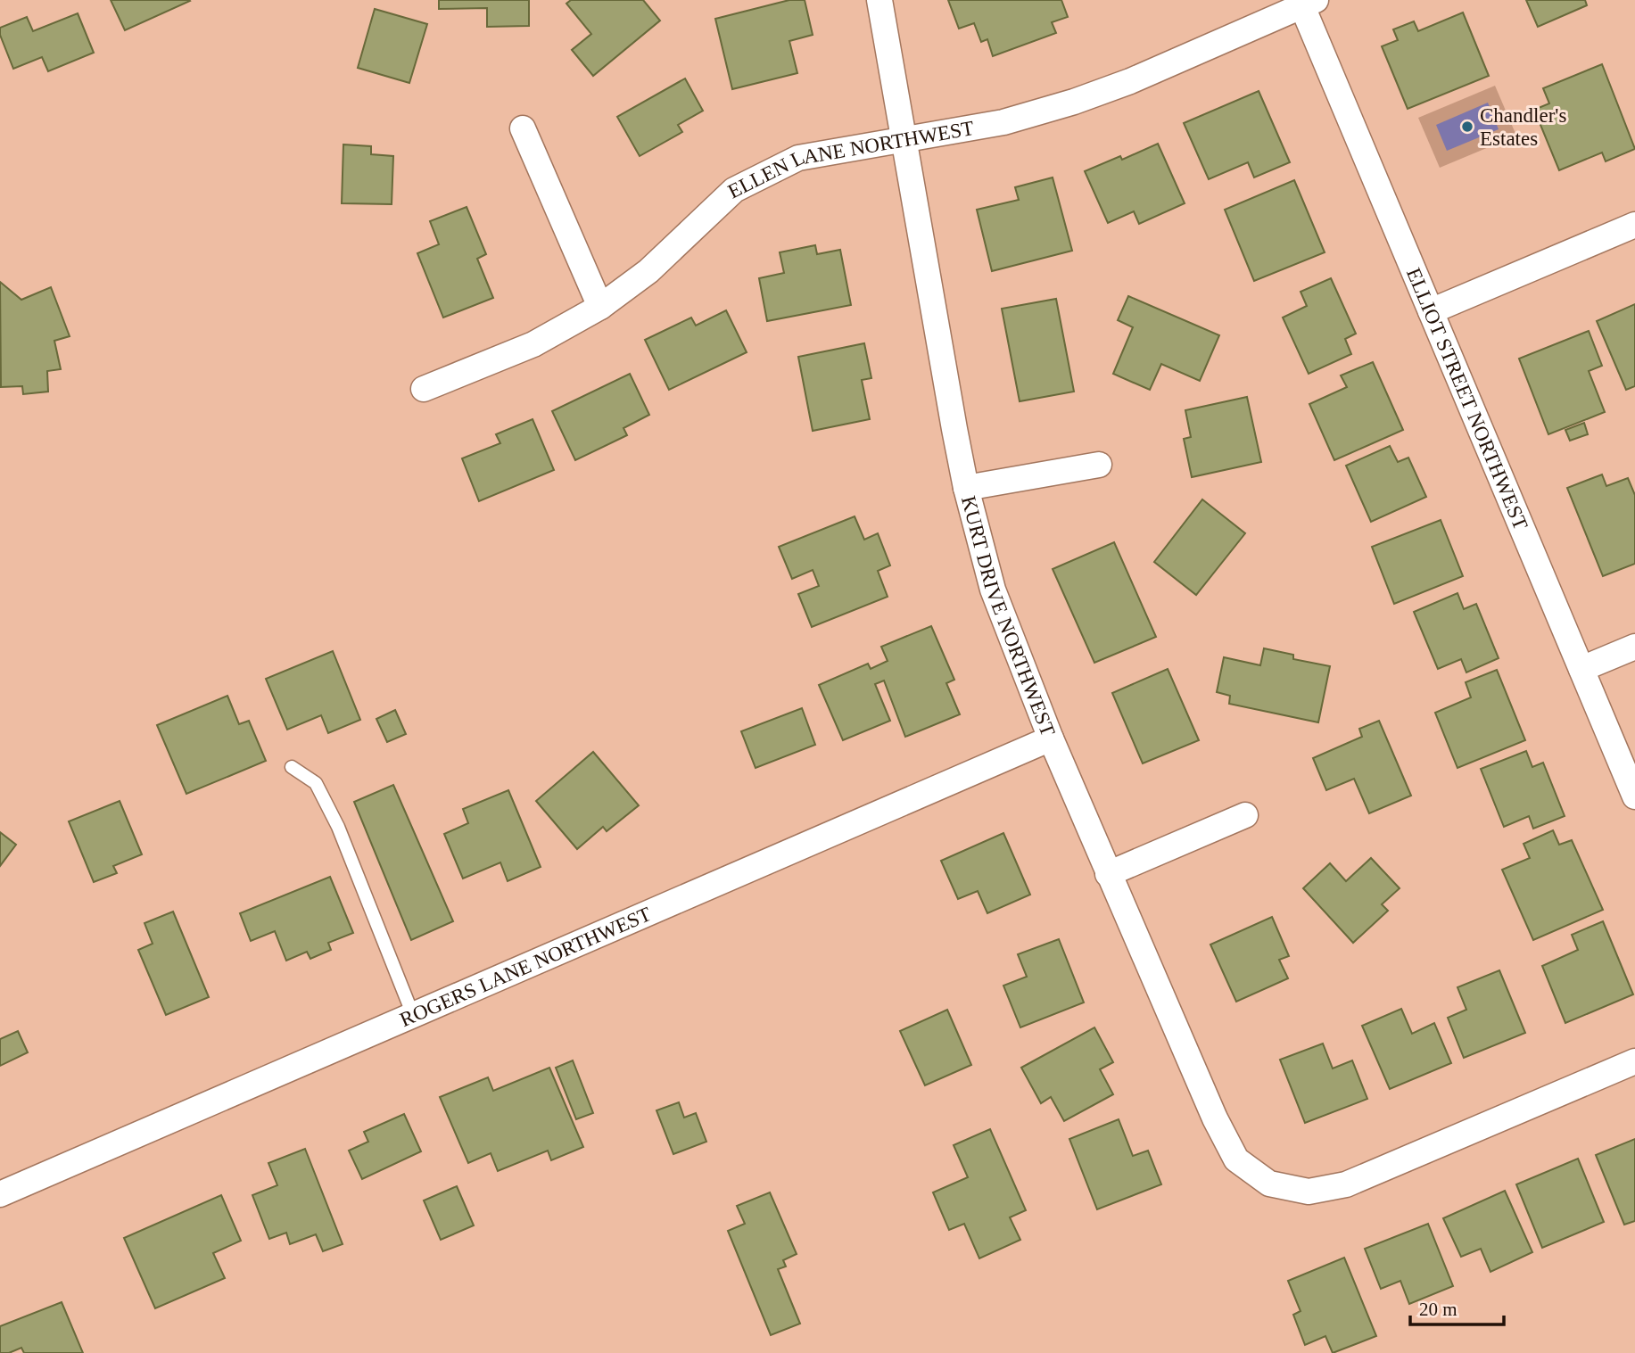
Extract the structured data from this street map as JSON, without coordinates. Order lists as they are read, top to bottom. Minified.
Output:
{"streets":{"street":["ELLEN LANE NORTHWEST","ELLIOT STREET NORTHWEST","KURT DRIVE NORTHWEST","ROGERS LANE NORTHWEST"]},"crossings":[["ELLEN LANE NORTHWEST","ELLIOT STREET NORTHWEST"],["ELLEN LANE NORTHWEST","KURT DRIVE NORTHWEST"],["KURT DRIVE NORTHWEST","ROGERS LANE NORTHWEST"]],"places":["Chandler's Estates"],"scale_bar":"20 m"}
